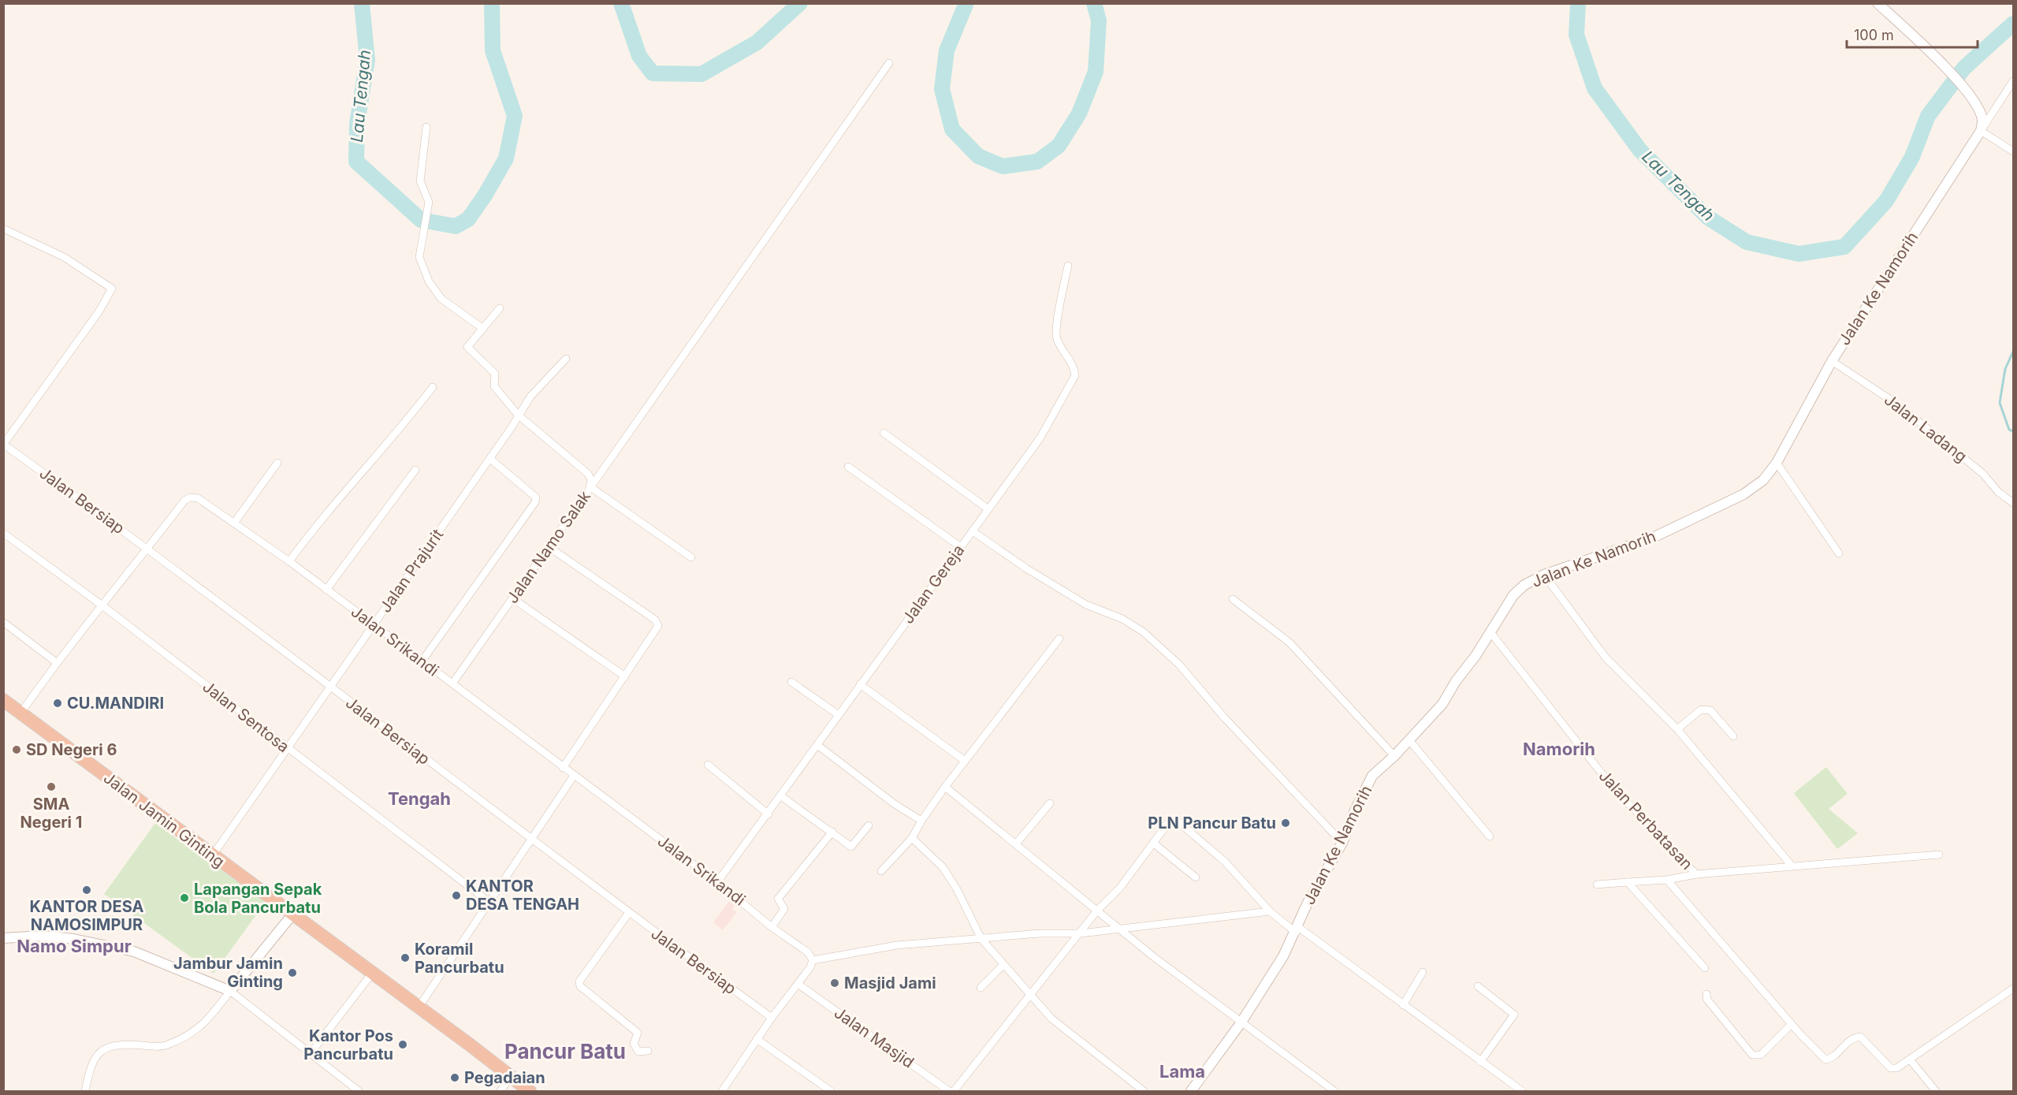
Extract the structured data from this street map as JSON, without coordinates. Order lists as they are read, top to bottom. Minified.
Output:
{"streets":{"highway":["Jalan Jamin Ginting"],"street":["Jalan Ke Namorih","Jalan Ladang","Jalan Bersiap","Jalan Namo Salak","Jalan Prajurit","Jalan Gereja","Jalan Srikandi","Jalan Sentosa","Jalan Perbatasan","Jalan Masjid"]},"crossings":[["Jalan Ke Namorih","Jalan Ladang"],["Jalan Ke Namorih","Jalan Perbatasan"],["Jalan Bersiap","Jalan Prajurit"],["Jalan Bersiap","Jalan Srikandi"],["Jalan Namo Salak","Jalan Srikandi"],["Jalan Prajurit","Jalan Srikandi"],["Jalan Prajurit","Jalan Sentosa"],["Jalan Prajurit","Jalan Jamin Ginting"],["Jalan Gereja","Jalan Srikandi"],["Jalan Srikandi","Jalan Sentosa"],["Jalan Srikandi","Jalan Jamin Ginting"]],"districts":["Namorih","Tengah","Namo Simpur","Pancur Batu","Lama"],"water":["Lau Tengah"],"places":["CU.MANDIRI","SD Negeri 6","SMA Negeri 1","PLN Pancur Batu","KANTOR DESA NAMOSIMPUR","KANTOR DESA TENGAH","Lapangan Sepak Bola Pancurbatu","Koramil Pancurbatu","Jambur Jamin Ginting","Masjid Jami","Kantor Pos Pancurbatu","Pegadaian"],"scale_bar":"100 m"}
